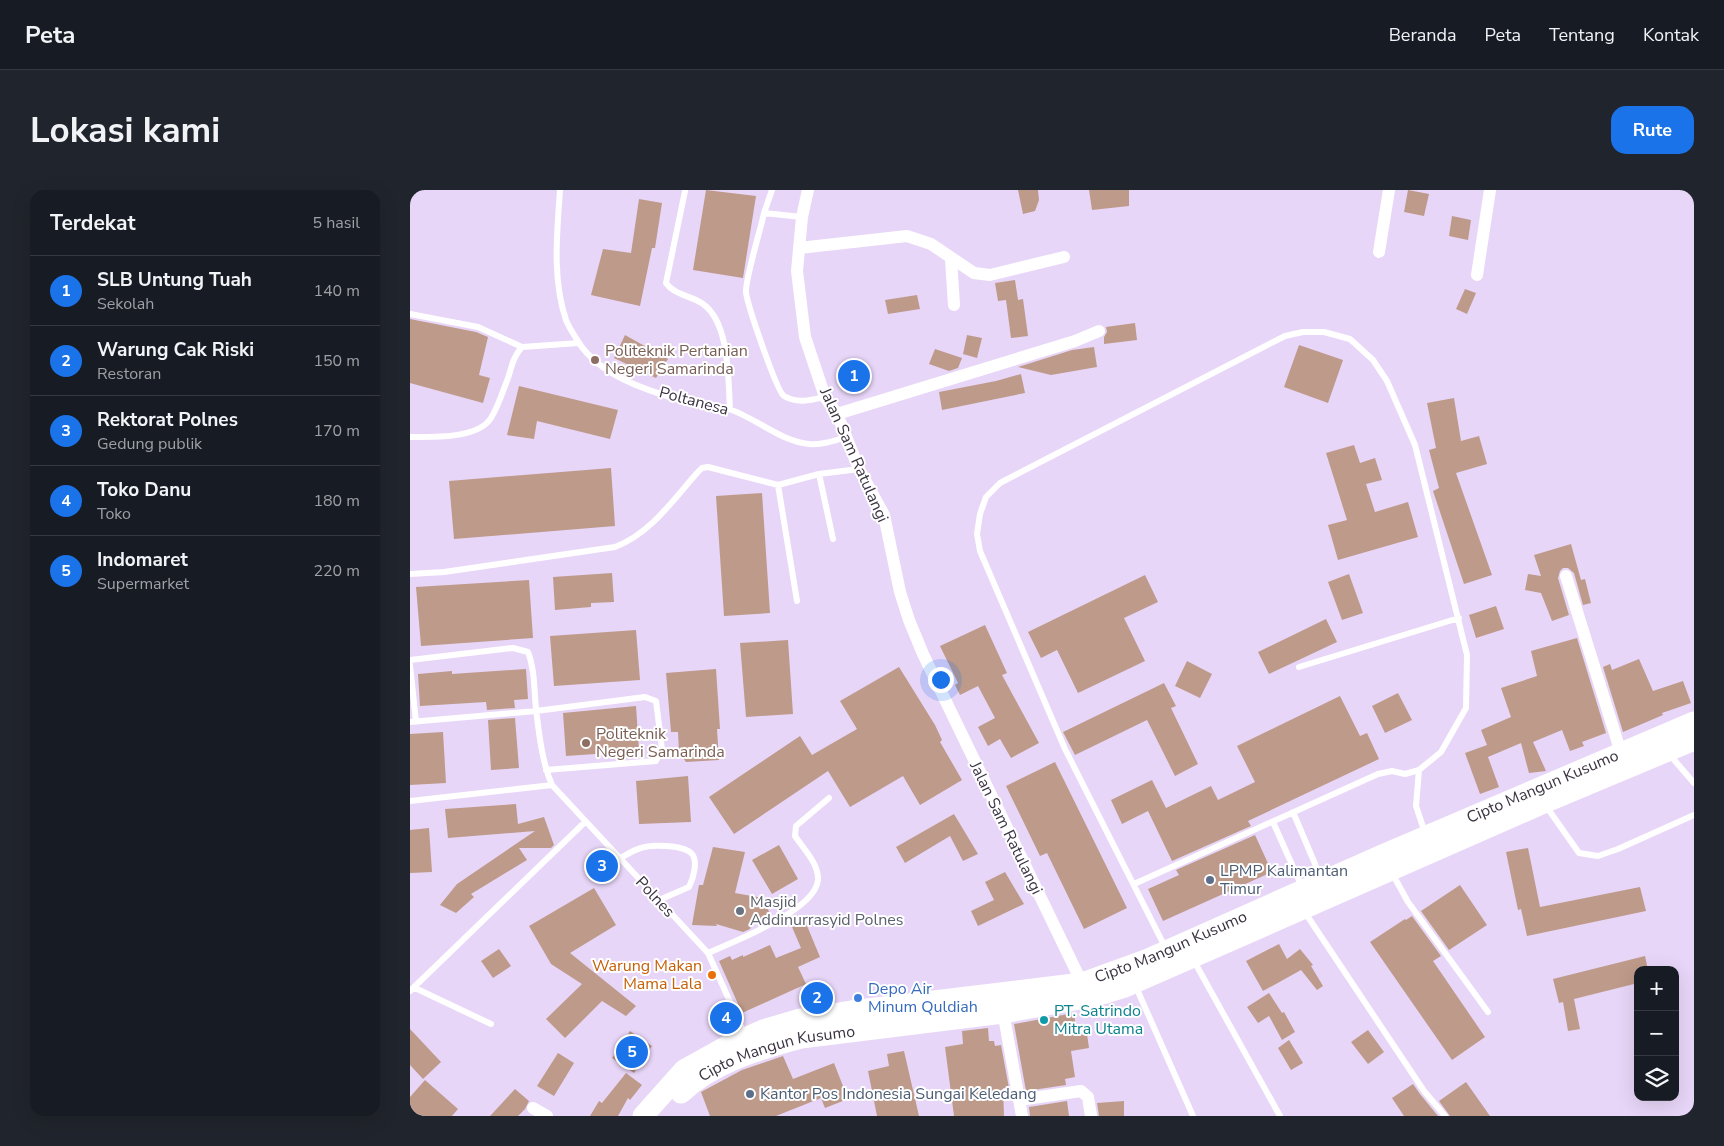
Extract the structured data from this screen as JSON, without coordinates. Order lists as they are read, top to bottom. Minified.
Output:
{"streets":{"highway":["Cipto Mangun Kusumo"],"street":["Jalan Sam Ratulangi"],"lane":["Poltanesa","Polnes"]},"crossings":[["Poltanesa","Jalan Sam Ratulangi"],["Jalan Sam Ratulangi","Cipto Mangun Kusumo"],["Cipto Mangun Kusumo","Polnes"]],"places":["Politeknik Pertanian Negeri Samarinda","Politeknik Negeri Samarinda","LPMP Kalimantan Timur","Masjid Addinurrasyid Polnes","Warung Makan Mama Lala","Depo Air Minum Quldiah","PT. Satrindo Mitra Utama","Kantor Pos Indonesia Sungai Keledang"],"page":{"header":"Peta","nav":["Beranda","Peta","Tentang","Kontak"],"buttons":"Rute","title":"Lokasi kami","heading":["Terdekat","5 hasil"],"list":[{"mark":"1","name":"SLB Untung Tuah","note":"Sekolah","value":"140 m"},{"mark":"2","name":"Warung Cak Riski","note":"Restoran","value":"150 m"},{"mark":"3","name":"Rektorat Polnes","note":"Gedung publik","value":"170 m"},{"mark":"4","name":"Toko Danu","note":"Toko","value":"180 m"},{"mark":"5","name":"Indomaret","note":"Supermarket","value":"220 m"}],"pins":["1","3","2","4","5"],"map_buttons":["+","−"]}}
